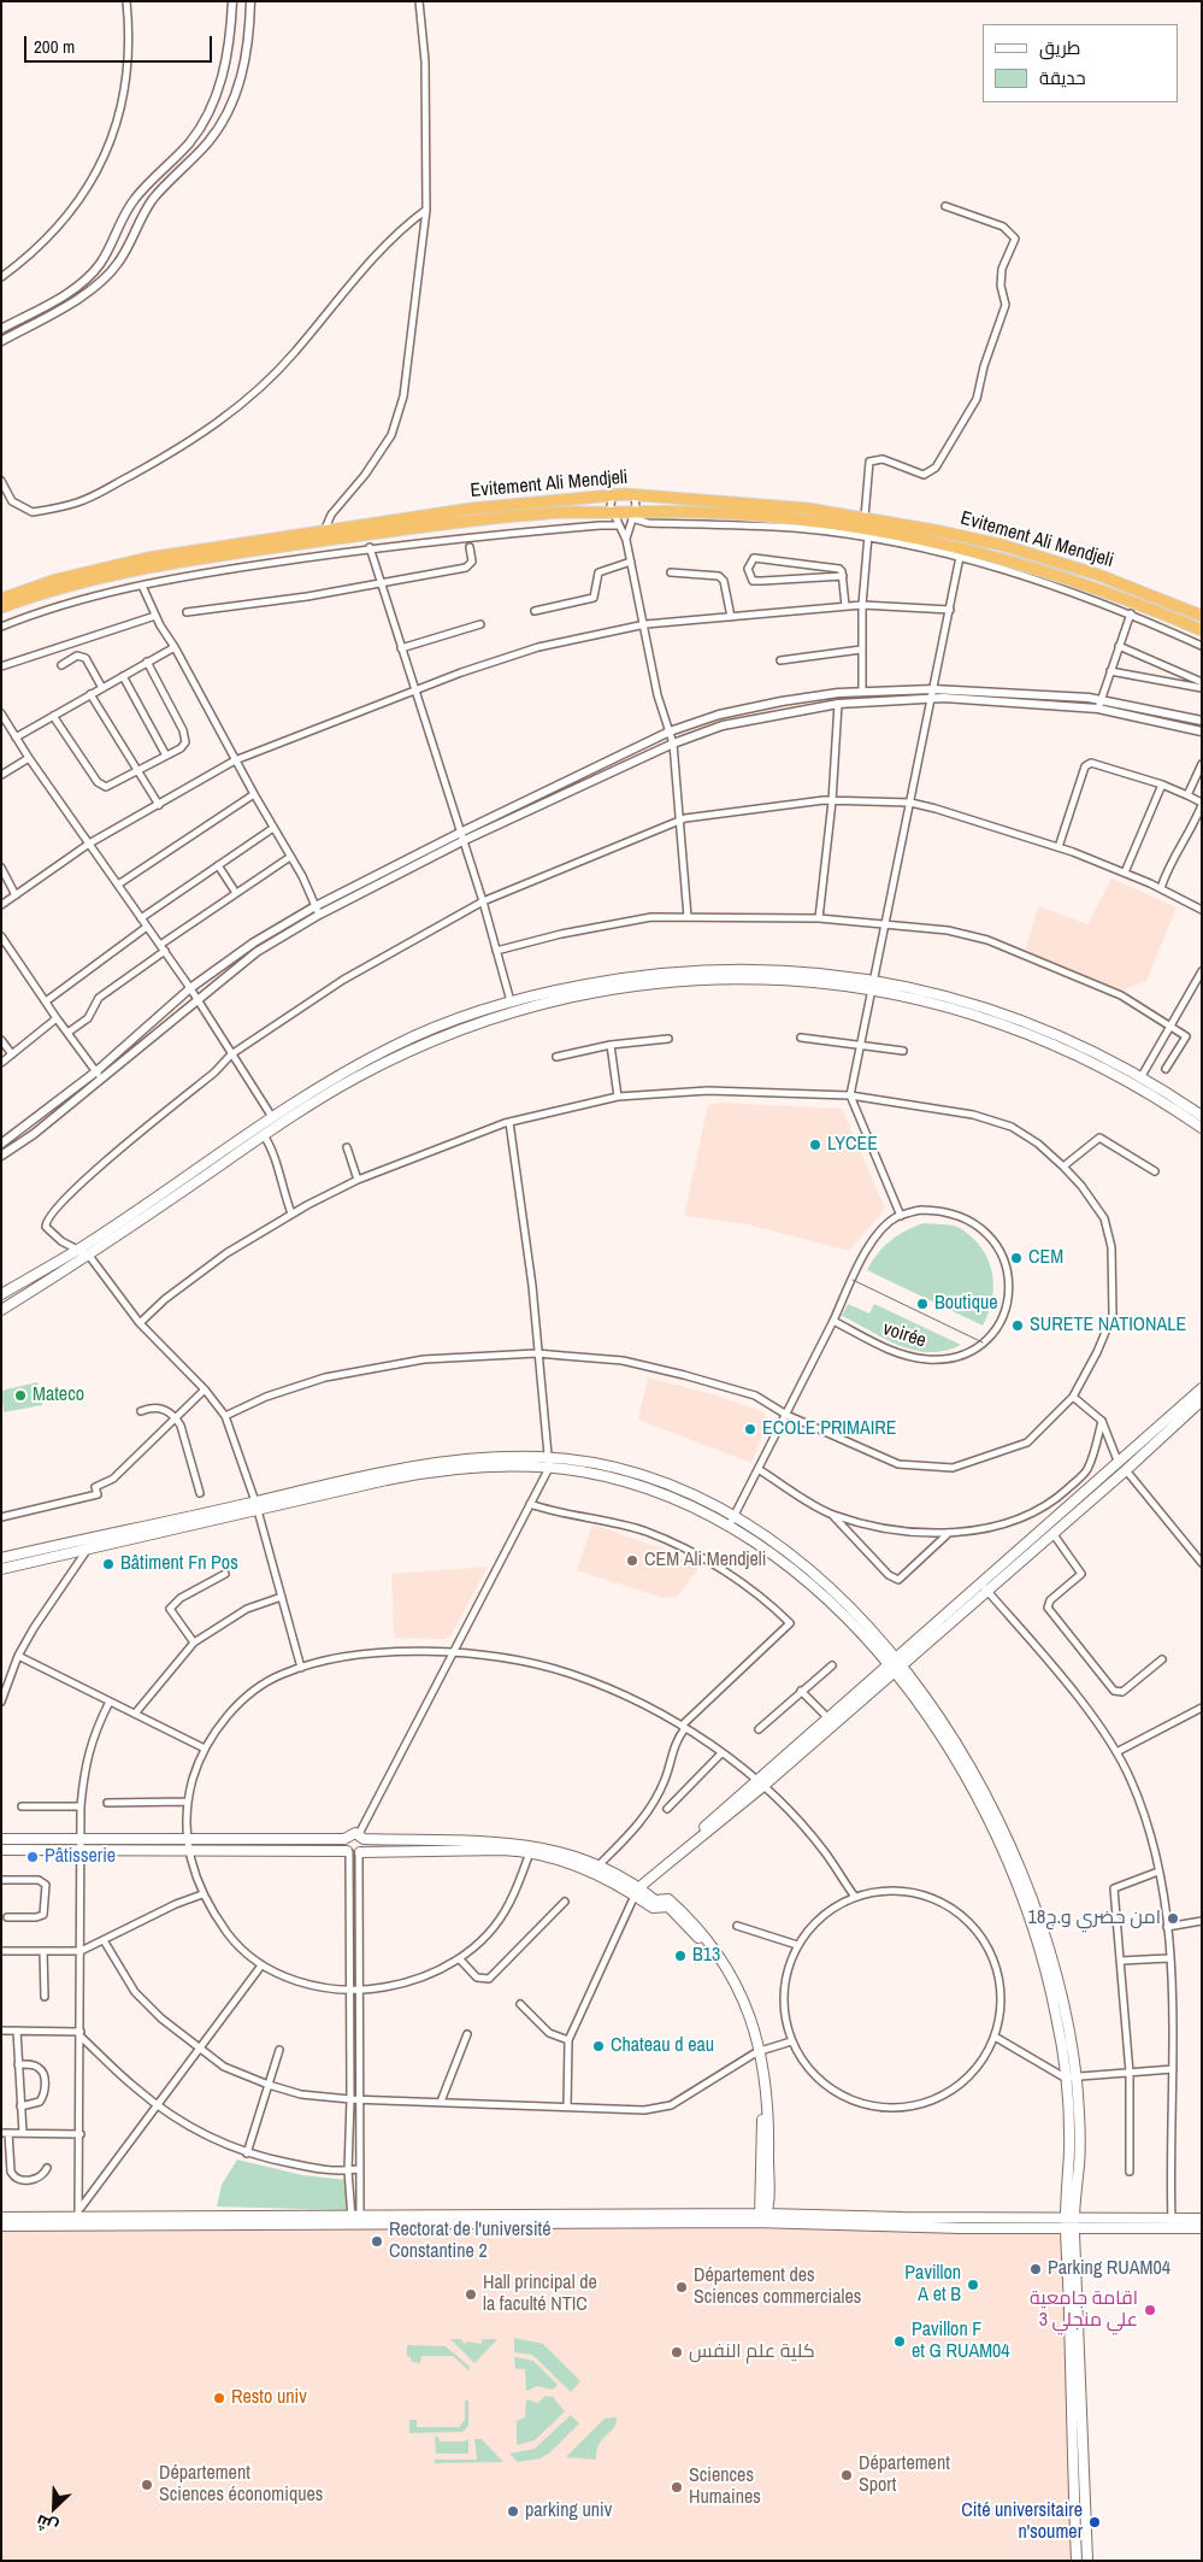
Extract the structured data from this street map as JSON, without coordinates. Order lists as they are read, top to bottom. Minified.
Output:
{"streets":{"highway":["Evitement Ali Mendjeli"],"street":["voirée"]},"places":["LYCEE","CEM","Boutique","SURETE NATIONALE","Mateco","ECOLE PRIMAIRE","CEM Ali Mendjeli","Bâtiment Fn Pos","Pâtisserie","امن حضري و.ج18","B13","Chateau d eau","Rectorat de l'université Constantine 2","Parking RUAM04","Pavillon A et B","Département des Sciences commerciales","Hall principal de la faculté NTIC","اقامة جامعية علي منجلي 3","Pavillon F et G RUAM04","كلية علم النفس","Resto univ","Département Sport","Département Sciences économiques","Sciences Humaines","parking univ","Cité universitaire n'soumer"],"legend":["طريق","حديقة"],"scale_bar":"200 m","north":"bottom left"}
